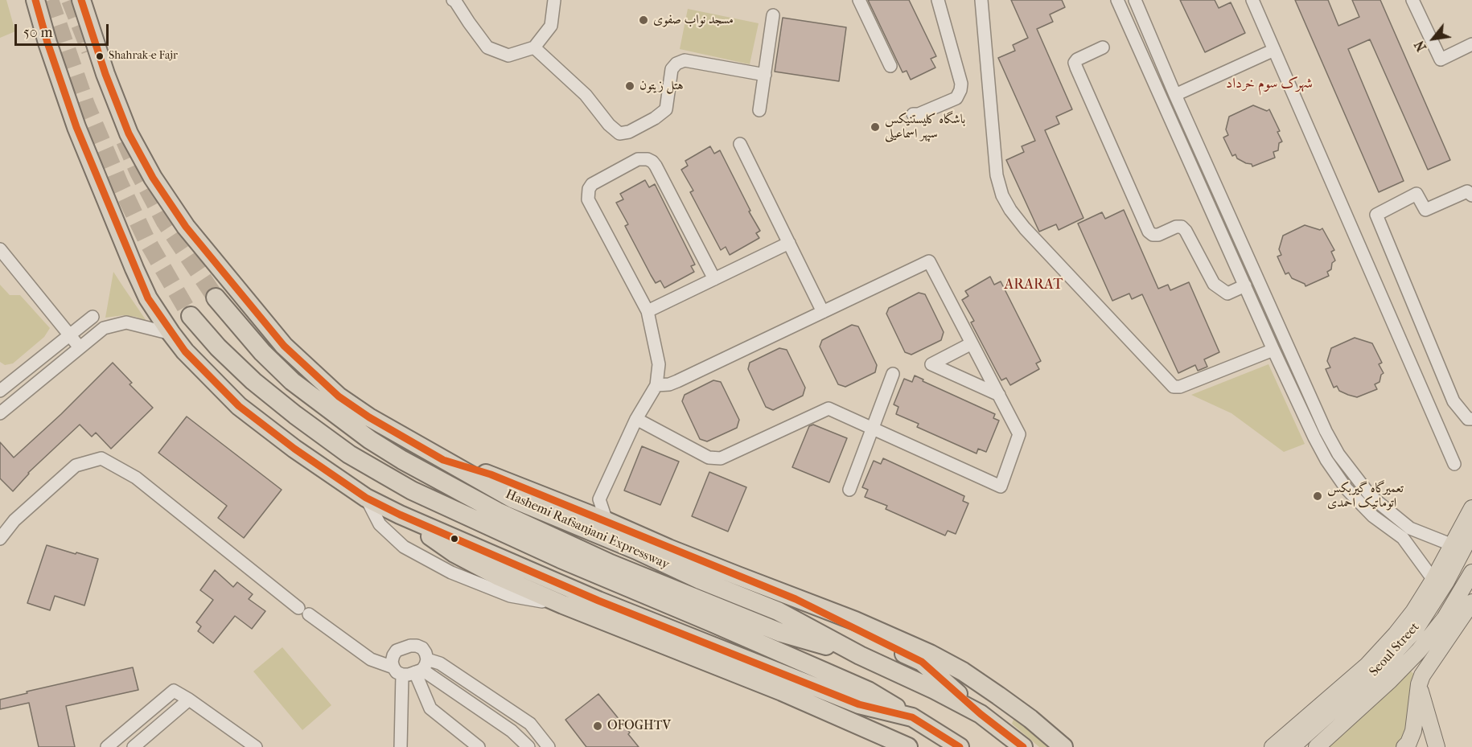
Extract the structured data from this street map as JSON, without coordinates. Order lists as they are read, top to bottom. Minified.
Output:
{"streets":{"highway":["Hashemi Rafsanjani Expressway"],"main road":["Seoul Street"]},"districts":["شهرک سوم خرداد","ARARAT"],"places":["مسجد نواب صفوی","Shahrak-e Fajr","هتل زیتون","باشگاه کلیستنیکس سپهر اسماعیلی","تعمیرگاه گیربکس اتوماتیک احمدی","OFOGHTV"],"scale_bar":"50 m","north":"bottom left"}
